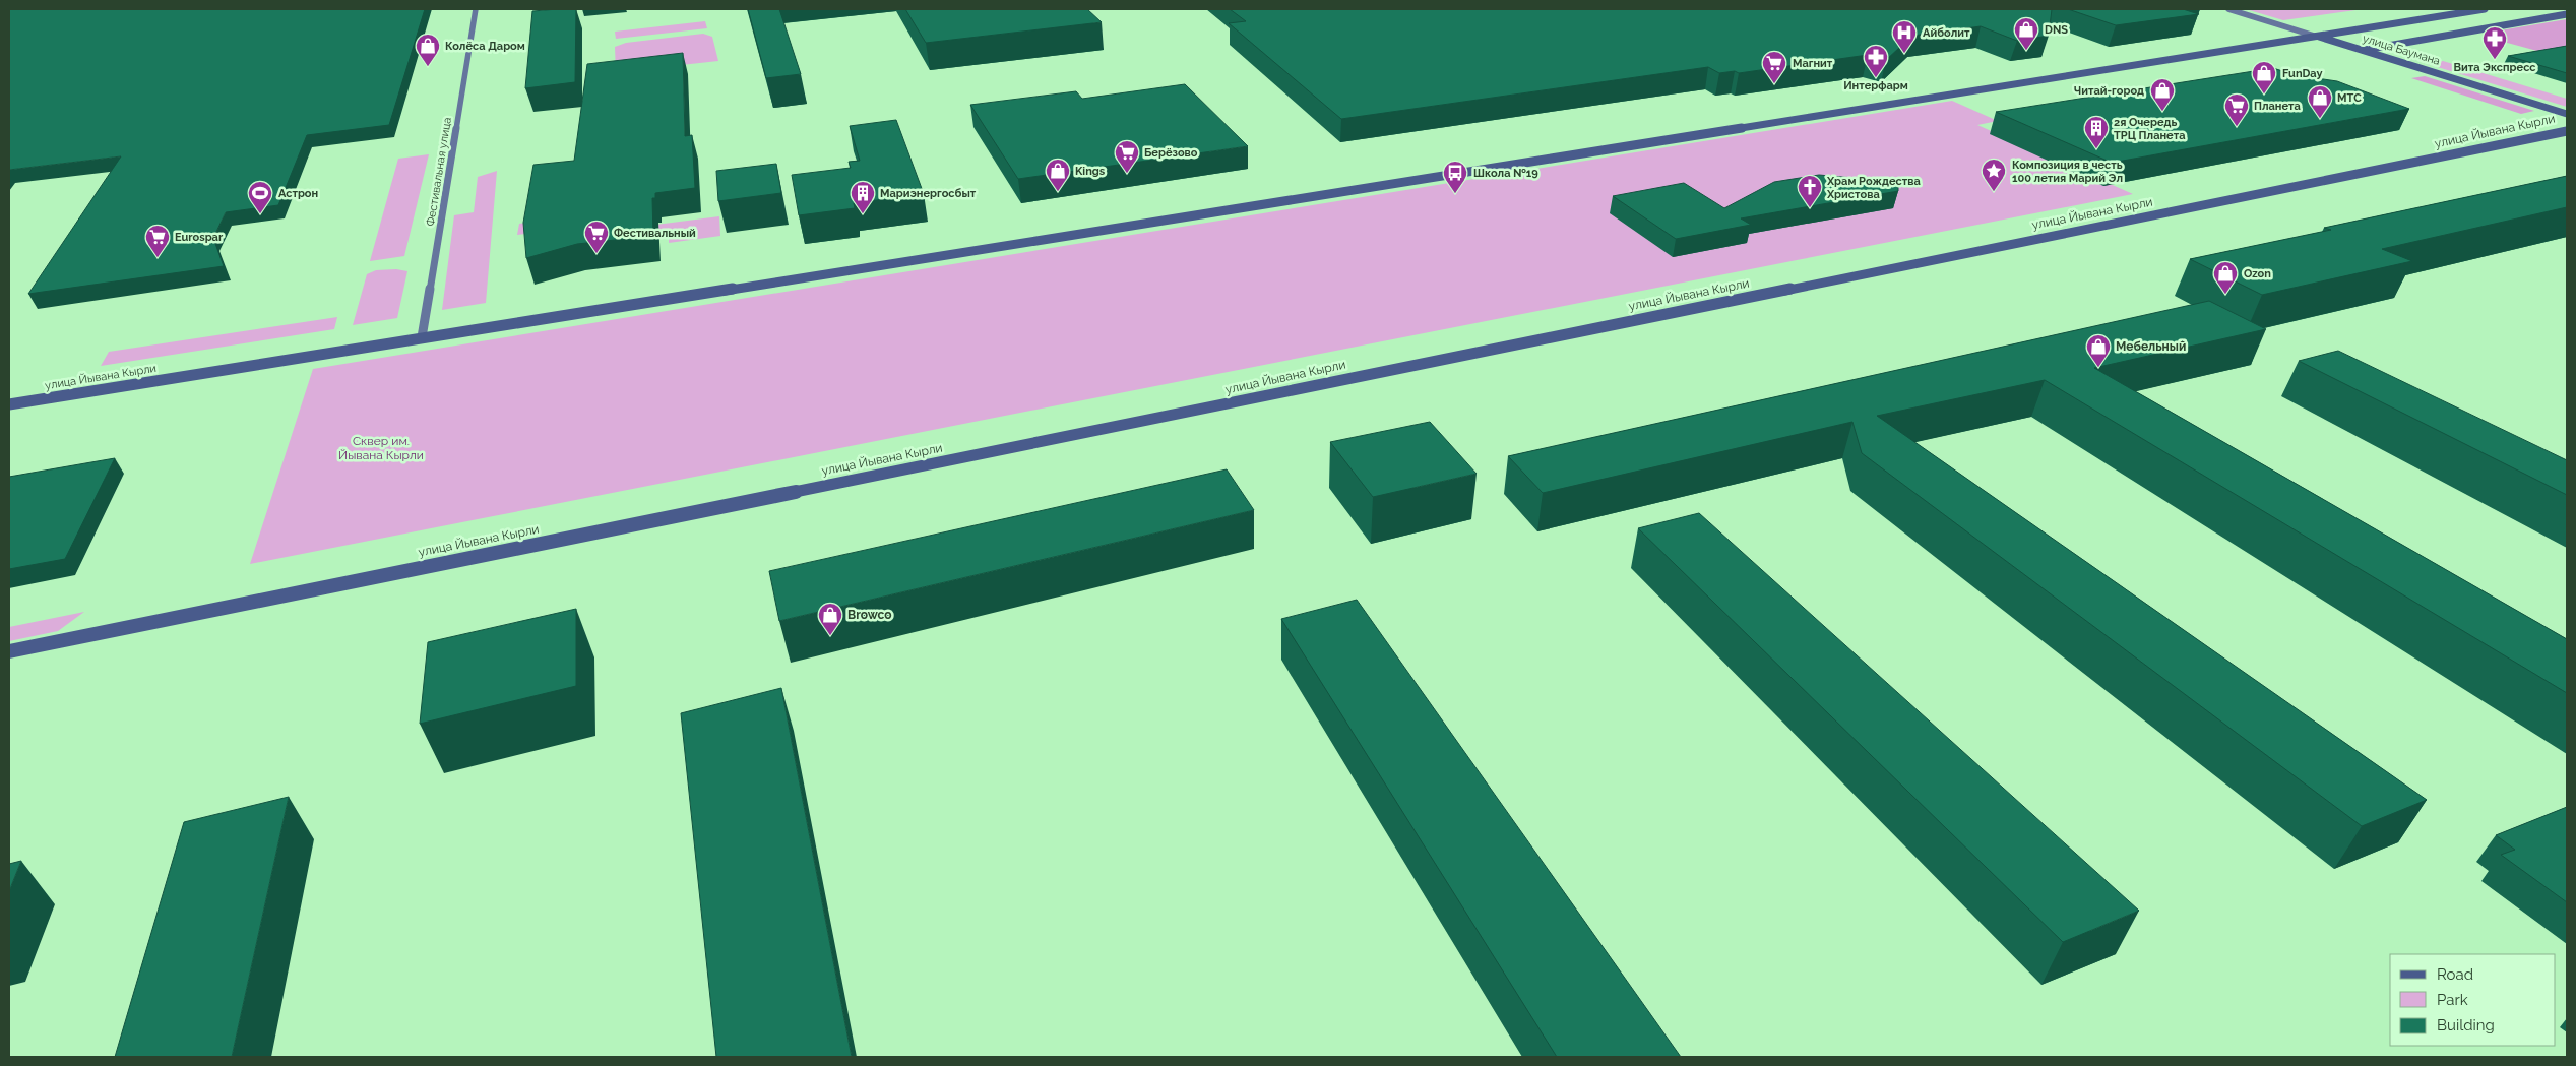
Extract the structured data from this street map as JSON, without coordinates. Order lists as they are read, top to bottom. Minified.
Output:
{"streets":{"main road":["улица Баумана","улица Йывана Кырли"],"street":["Фестивальная улица"]},"crossings":[["улица Баумана","улица Йывана Кырли"],["улица Йывана Кырли","Фестивальная улица"]],"parks":["Сквер им. Йывана Кырли"],"places":{"shop":["DNS","Колёса Даром","FunDay","Читай-город","МТС","Kings","Ozon","Мебельный","Browco"],"hospital":["Айболит"],"pharmacy":["Вита Экспресс","Интерфарм"],"supermarket":["Магнит","Планета","Берёзово","Фестивальный","Eurospar"],"building":["2я Очередь ТРЦ Планета","Мариэнергосбыт"],"place":["Композиция в честь 100 летия Марий Эл"],"bus stop":["Школа №19"],"church":["Храм Рождества Христова"],"sports":["Астрон"]},"legend":["Road","Park","Building"]}
